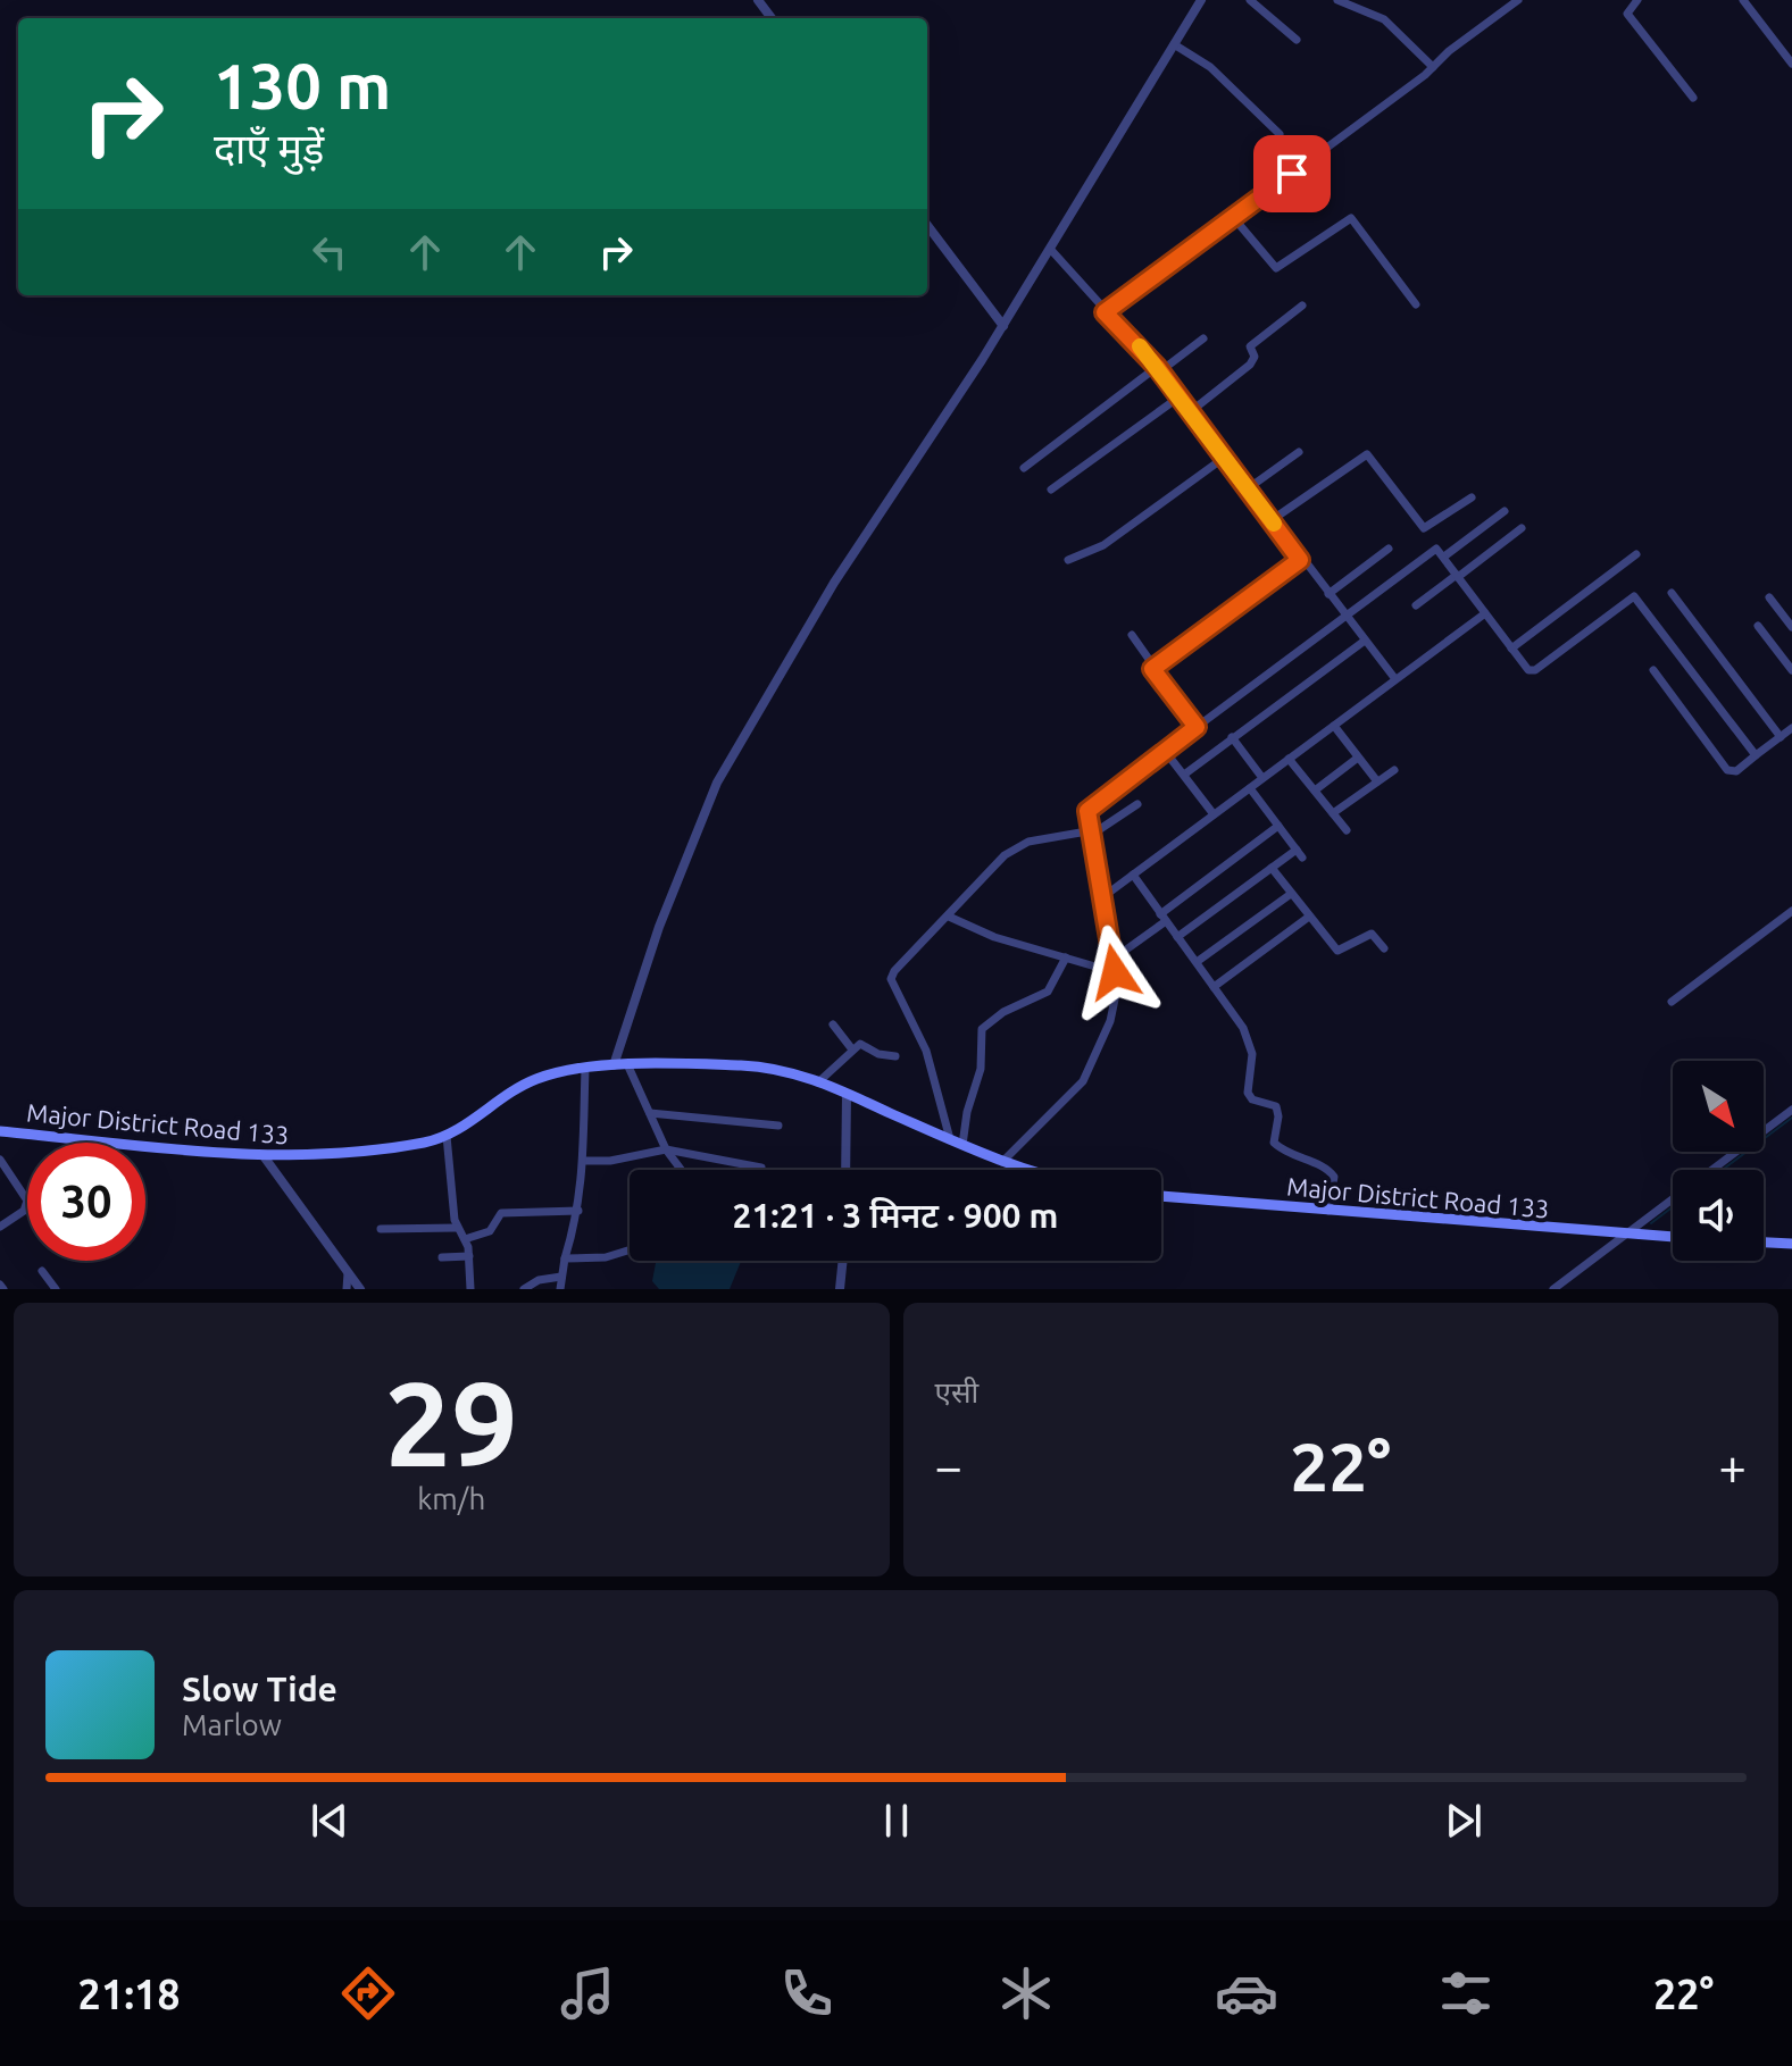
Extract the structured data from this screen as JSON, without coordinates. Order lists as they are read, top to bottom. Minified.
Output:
{"streets":{"main road":["Major District Road 133"]},"north":"bottom right","page":{"turn":["130 m","दाएँ मुड़ें"],"limit":"30","trip":"21:21 · 3 मिनट · 900 m","tile":[["29","km/h"],"एसी"],"heat":["−","22°","+"],"song":["Slow Tide","Marlow"],"tabs":["21:18","22°"]}}
